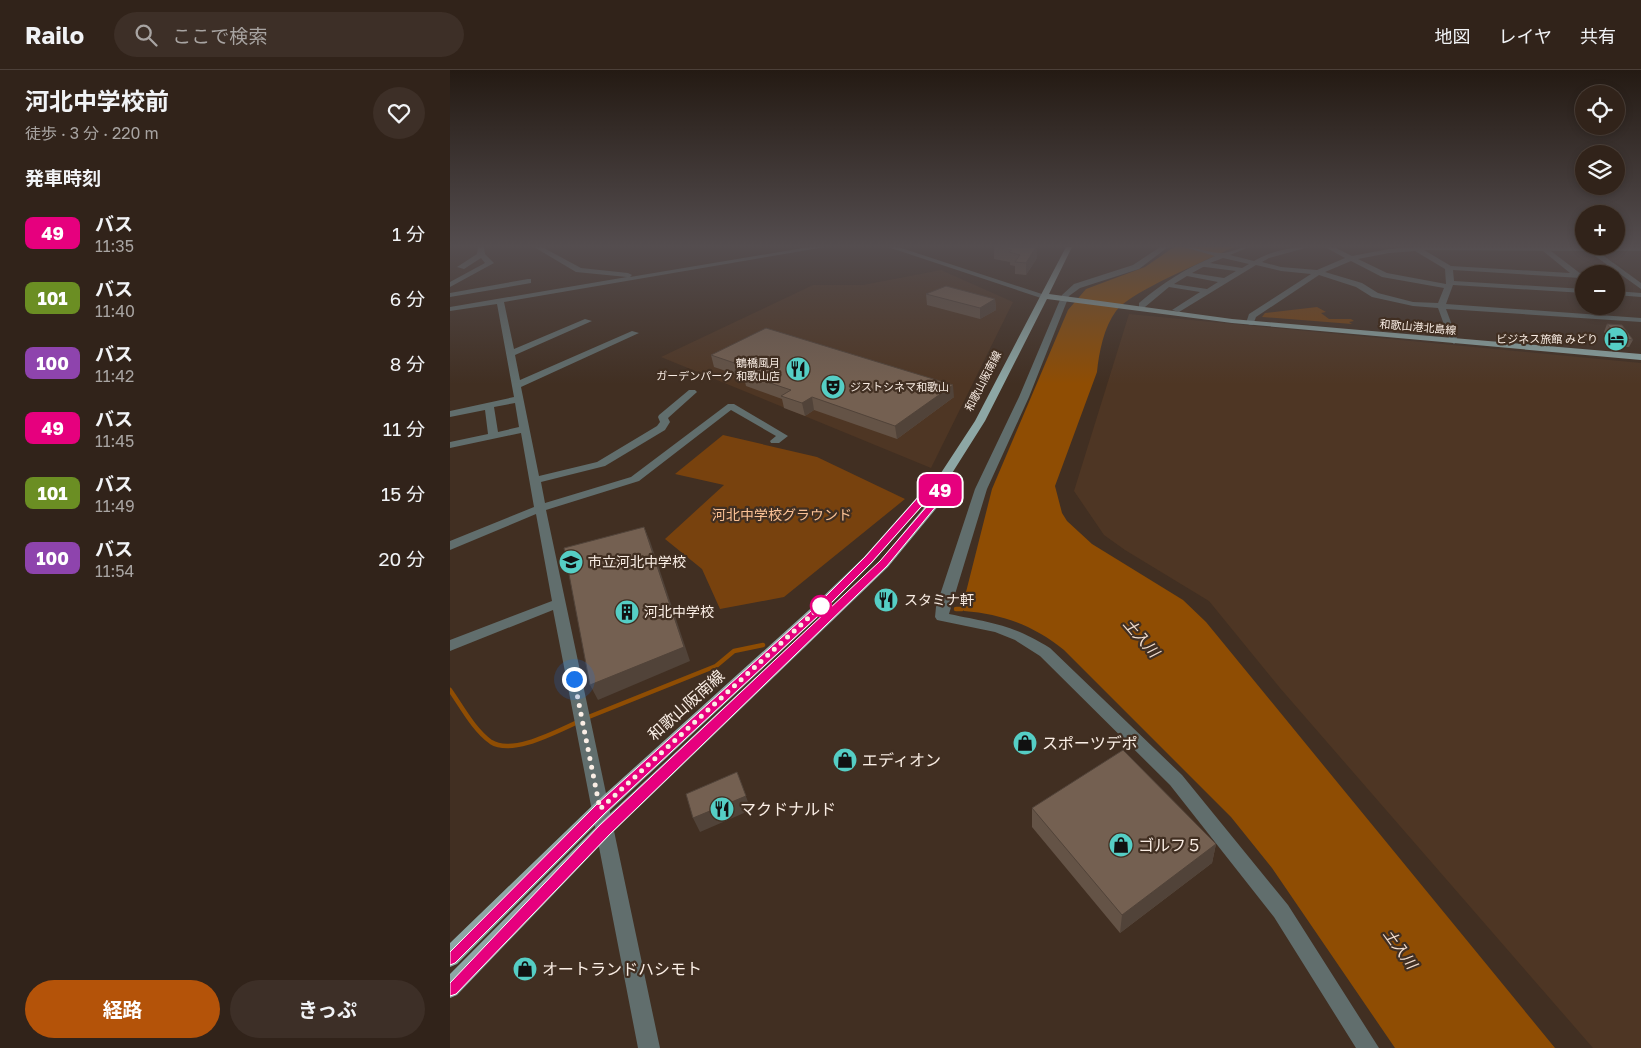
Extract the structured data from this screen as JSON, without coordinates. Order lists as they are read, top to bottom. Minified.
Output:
{"streets":{"main road":["和歌山港北島線","和歌山阪南線"]},"crossings":[["和歌山港北島線","和歌山阪南線"]],"water":["土入川"],"parks":["河北中学校グラウンド"],"places":{"hotel":["ビジネス旅館 みどり"],"restaurant":["鶴橋風月 ガーデンパーク 和歌山店","スタミナ軒","マクドナルド"],"theatre":["ジストシネマ和歌山"],"school or university":["市立河北中学校"],"building":["河北中学校"],"shop":["スポーツデポ","エディオン","ゴルフ５","オートランドハシモト"]},"lines":["bus line 49"],"page":{"header":"Railo","search":"ここで検索","nav":["地図","レイヤ","共有"],"heading":[["河北中学校前","徒歩 · 3 分 · 220 m"],"発車時刻"],"on_map":"49","map_buttons":["+","−"],"list":[{"mark":"49","name":"バス","note":"11:35","value":"1 分"},{"mark":"101","name":"バス","note":"11:40","value":"6 分"},{"mark":"100","name":"バス","note":"11:42","value":"8 分"},{"mark":"49","name":"バス","note":"11:45","value":"11 分"},{"mark":"101","name":"バス","note":"11:49","value":"15 分"},{"mark":"100","name":"バス","note":"11:54","value":"20 分"}],"buttons":["経路","きっぷ"]}}
